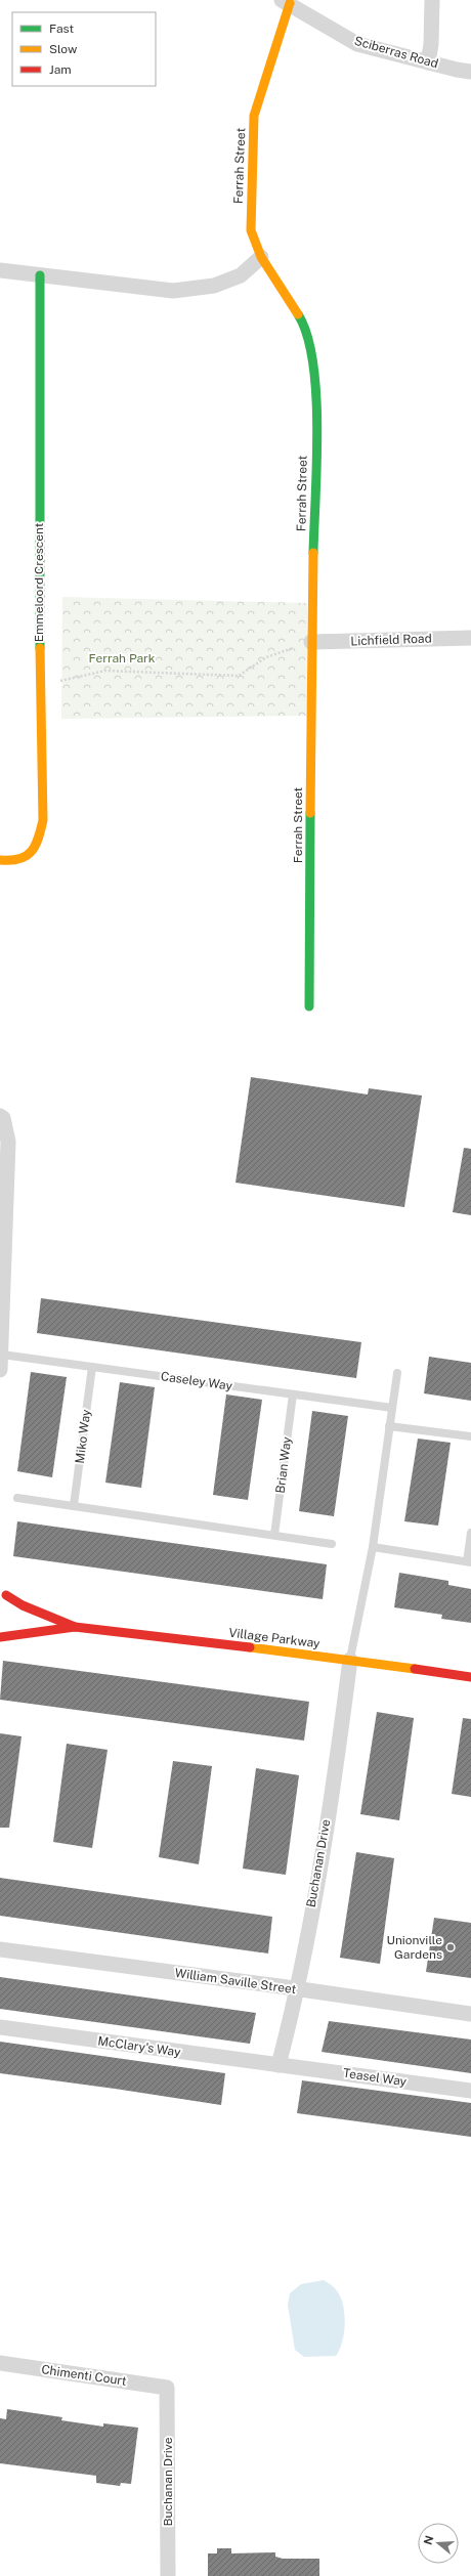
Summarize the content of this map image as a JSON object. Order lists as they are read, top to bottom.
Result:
{
  "streets": {
    "street": [
      "Sciberras Road",
      "Ferrah Street",
      "Emmeloord Crescent",
      "Lichfield Road",
      "Village Parkway",
      "Buchanan Drive",
      "William Saville Street",
      "McClary's Way",
      "Teasel Way",
      "Chimenti Court"
    ],
    "lane": ["Caseley Way", "Miko Way", "Brian Way"]
  },
  "crossings": [
    ["Sciberras Road", "Ferrah Street"],
    ["Ferrah Street", "Lichfield Road"],
    ["Caseley Way", "Miko Way"],
    ["Caseley Way", "Brian Way"],
    ["Village Parkway", "Buchanan Drive"],
    ["Buchanan Drive", "William Saville Street"],
    ["Buchanan Drive", "McClary's Way"],
    ["Buchanan Drive", "Teasel Way"],
    ["Buchanan Drive", "Chimenti Court"],
    ["McClary's Way", "Teasel Way"]
  ],
  "parks": ["Ferrah Park"],
  "places": ["Unionville Gardens"],
  "legend": ["Fast", "Slow", "Jam"],
  "north": "left"
}
